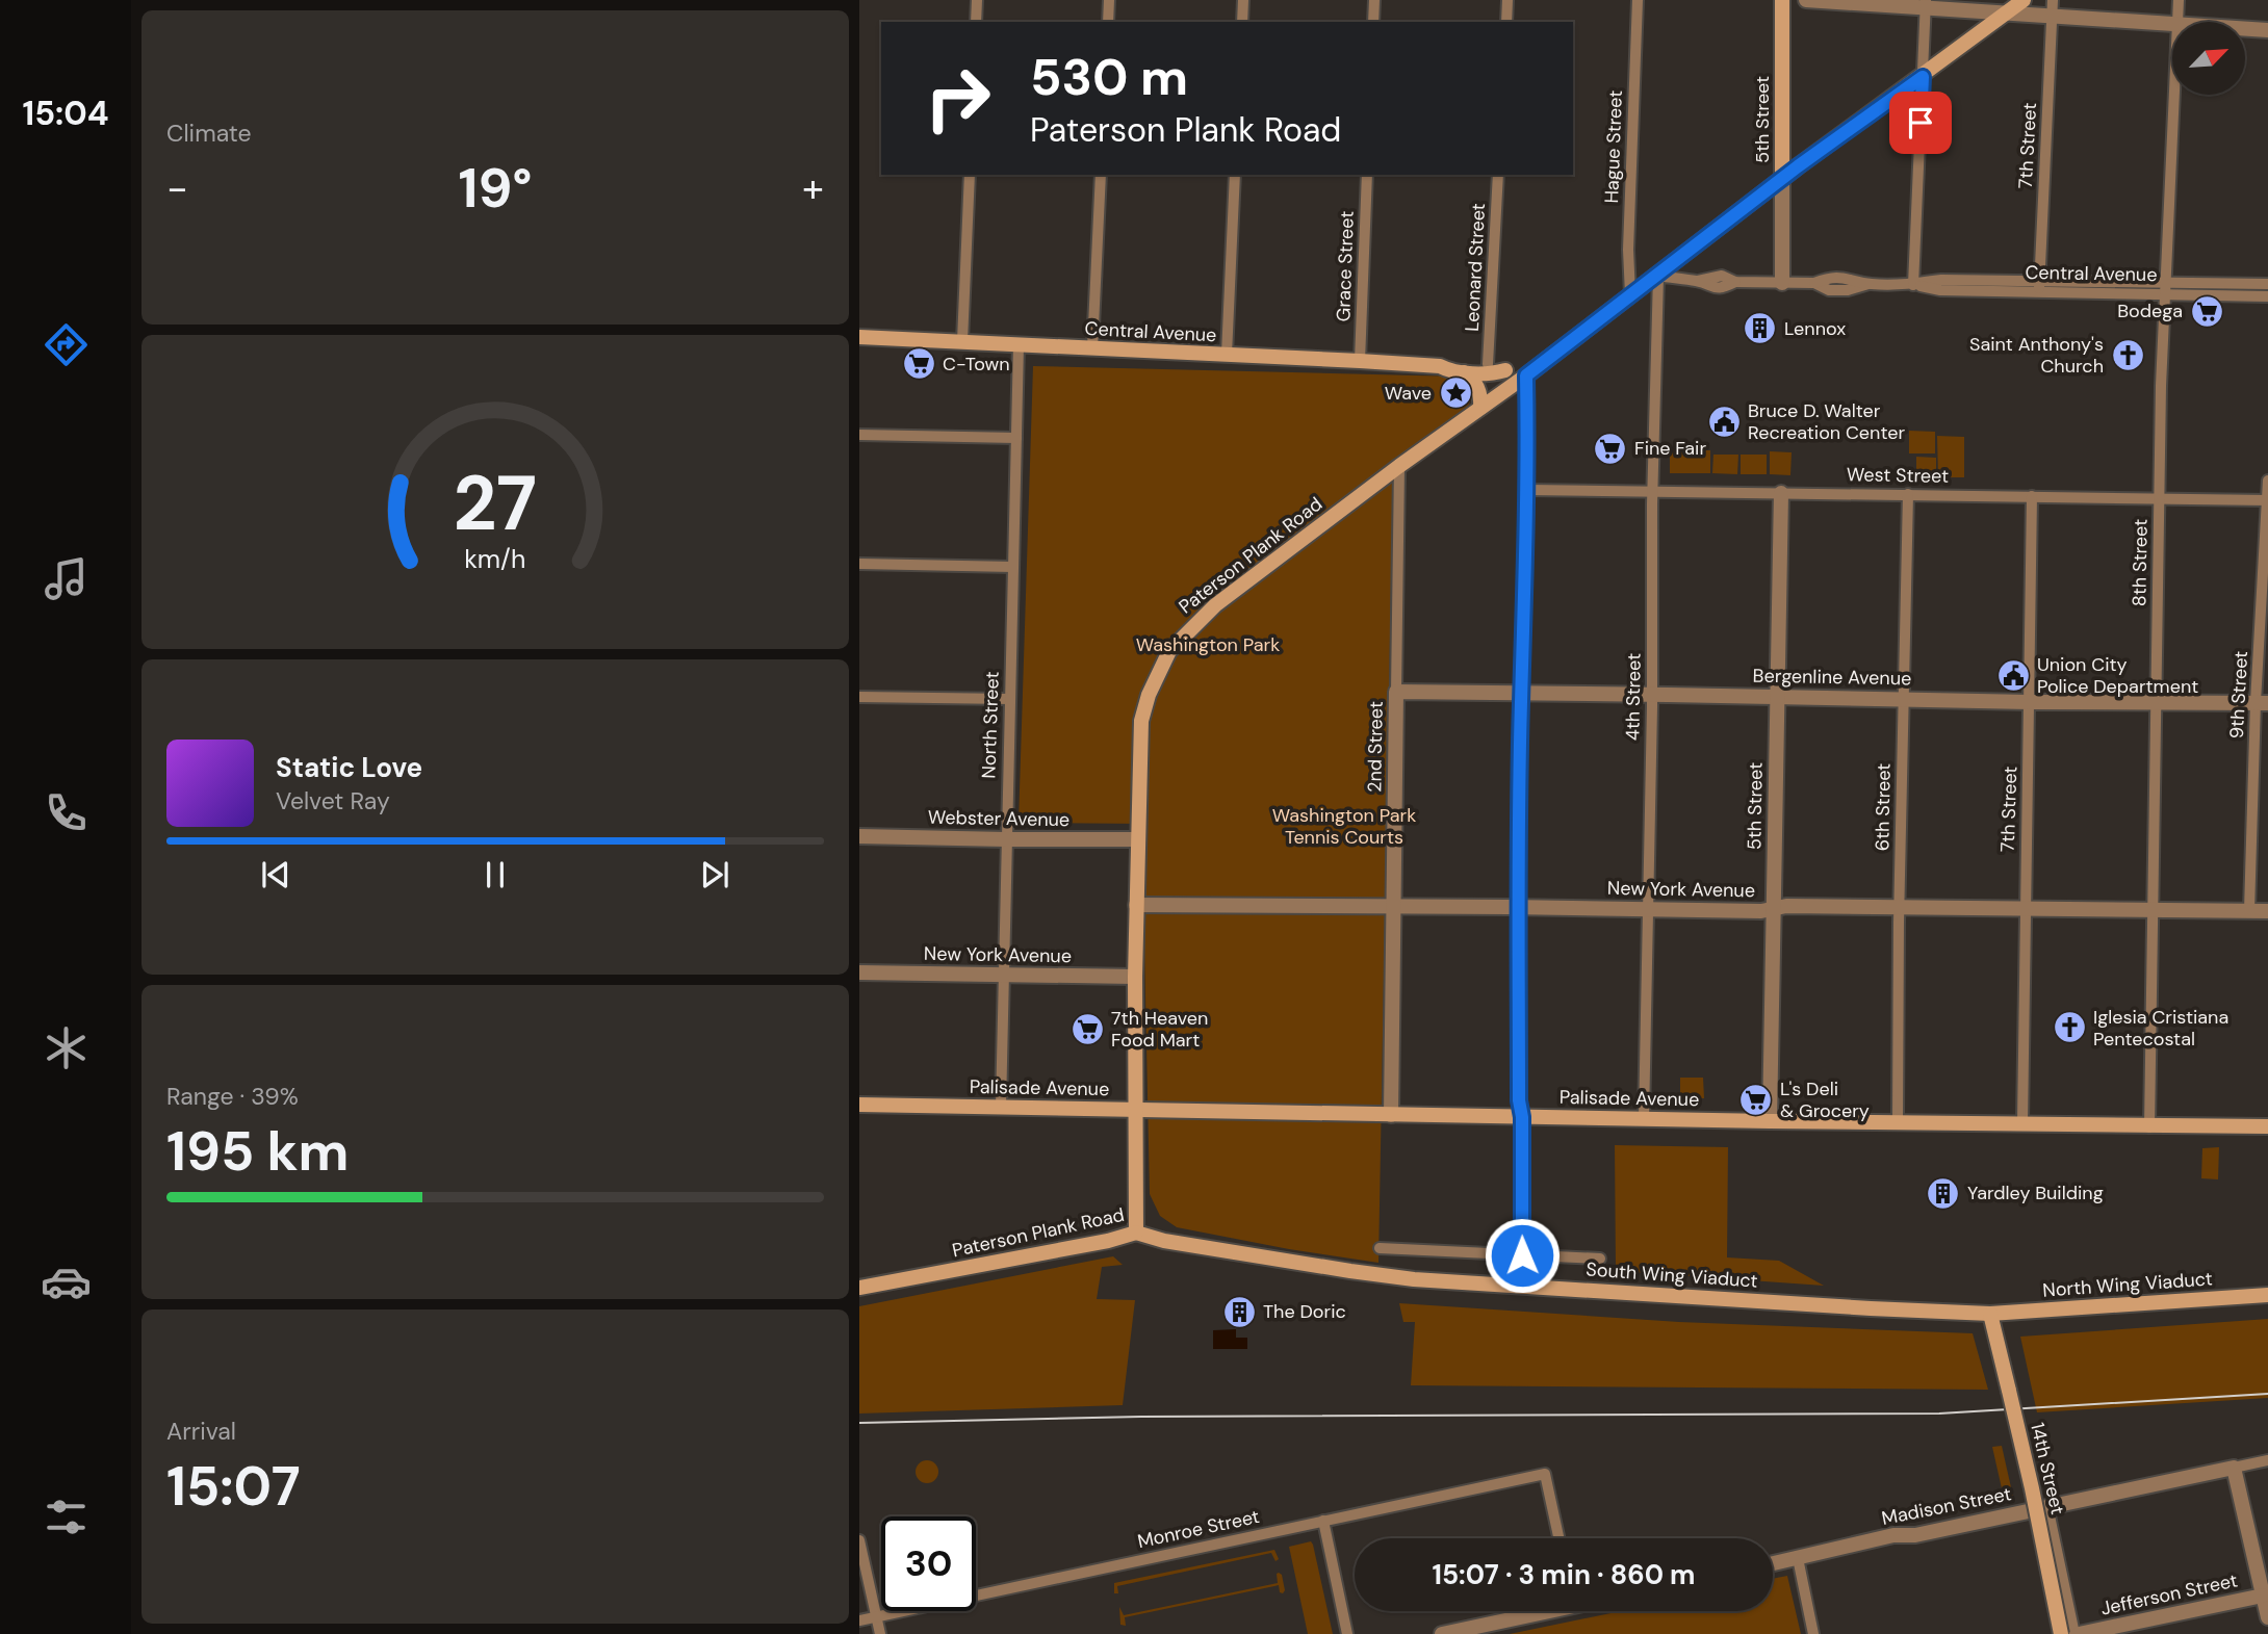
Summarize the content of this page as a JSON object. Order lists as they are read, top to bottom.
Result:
{
  "streets": {
    "main road": [
      "5th Street",
      "Central Avenue",
      "Paterson Plank Road",
      "Palisade Avenue",
      "South Wing Viaduct",
      "North Wing Viaduct",
      "14th Street"
    ],
    "street": [
      "7th Street",
      "Hague Street",
      "Grace Street",
      "Leonard Street",
      "West Street",
      "8th Street",
      "Bergenline Avenue",
      "9th Street",
      "4th Street",
      "North Street",
      "2nd Street",
      "6th Street",
      "Webster Avenue",
      "New York Avenue",
      "Madison Street",
      "Monroe Street",
      "Jefferson Street"
    ]
  },
  "crossings": [
    ["5th Street", "Central Avenue"],
    ["5th Street", "West Street"],
    ["5th Street", "Paterson Plank Road"],
    ["5th Street", "Bergenline Avenue"],
    ["5th Street", "New York Avenue"],
    ["5th Street", "Palisade Avenue"],
    ["7th Street", "Central Avenue"],
    ["7th Street", "West Street"],
    ["7th Street", "Bergenline Avenue"],
    ["7th Street", "New York Avenue"],
    ["7th Street", "Palisade Avenue"],
    ["Hague Street", "Paterson Plank Road"],
    ["Grace Street", "Central Avenue"],
    ["Leonard Street", "Central Avenue"],
    ["Central Avenue", "Paterson Plank Road"],
    ["Central Avenue", "8th Street"],
    ["Central Avenue", "4th Street"],
    ["Central Avenue", "North Street"],
    ["West Street", "8th Street"],
    ["West Street", "9th Street"],
    ["West Street", "4th Street"],
    ["West Street", "6th Street"],
    ["Paterson Plank Road", "4th Street"],
    ["Paterson Plank Road", "2nd Street"],
    ["Paterson Plank Road", "Webster Avenue"],
    ["Paterson Plank Road", "New York Avenue"],
    ["Paterson Plank Road", "Palisade Avenue"],
    ["Paterson Plank Road", "South Wing Viaduct"],
    ["8th Street", "Bergenline Avenue"],
    ["8th Street", "New York Avenue"],
    ["8th Street", "Palisade Avenue"],
    ["Bergenline Avenue", "9th Street"],
    ["Bergenline Avenue", "4th Street"],
    ["Bergenline Avenue", "2nd Street"],
    ["Bergenline Avenue", "6th Street"],
    ["9th Street", "New York Avenue"],
    ["4th Street", "New York Avenue"],
    ["4th Street", "Palisade Avenue"],
    ["North Street", "Webster Avenue"],
    ["North Street", "New York Avenue"],
    ["North Street", "Palisade Avenue"],
    ["2nd Street", "New York Avenue"],
    ["2nd Street", "Palisade Avenue"],
    ["6th Street", "New York Avenue"],
    ["6th Street", "Palisade Avenue"],
    ["South Wing Viaduct", "North Wing Viaduct"],
    ["South Wing Viaduct", "14th Street"],
    ["North Wing Viaduct", "14th Street"],
    ["14th Street", "Madison Street"],
    ["14th Street", "Jefferson Street"]
  ],
  "parks": ["Washington Park", "Washington Park Tennis Courts"],
  "places": {
    "supermarket": [
      "Bodega",
      "C-Town",
      "Fine Fair",
      "7th Heaven Food Mart",
      "L's Deli & Grocery"
    ],
    "building": ["Lennox", "Yardley Building", "The Doric"],
    "church": ["Saint Anthony's Church", "Iglesia Cristiana Pentecostal"],
    "place": ["Wave"],
    "public building": ["Bruce D. Walter Recreation Center", "Union City Police Department"]
  },
  "north": "top right",
  "page": {
    "tabs": "15:04",
    "tile": [
      "Climate",
      ["Range · 39%", "195 km"],
      ["Arrival", "15:07"]
    ],
    "turn": ["530 m", "Paterson Plank Road"],
    "heat": ["−", "19°", "+"],
    "song": ["Static Love", "Velvet Ray"],
    "limit": "30",
    "trip": "15:07 · 3 min · 860 m",
    "gauge": ["27", "km/h"]
  }
}
